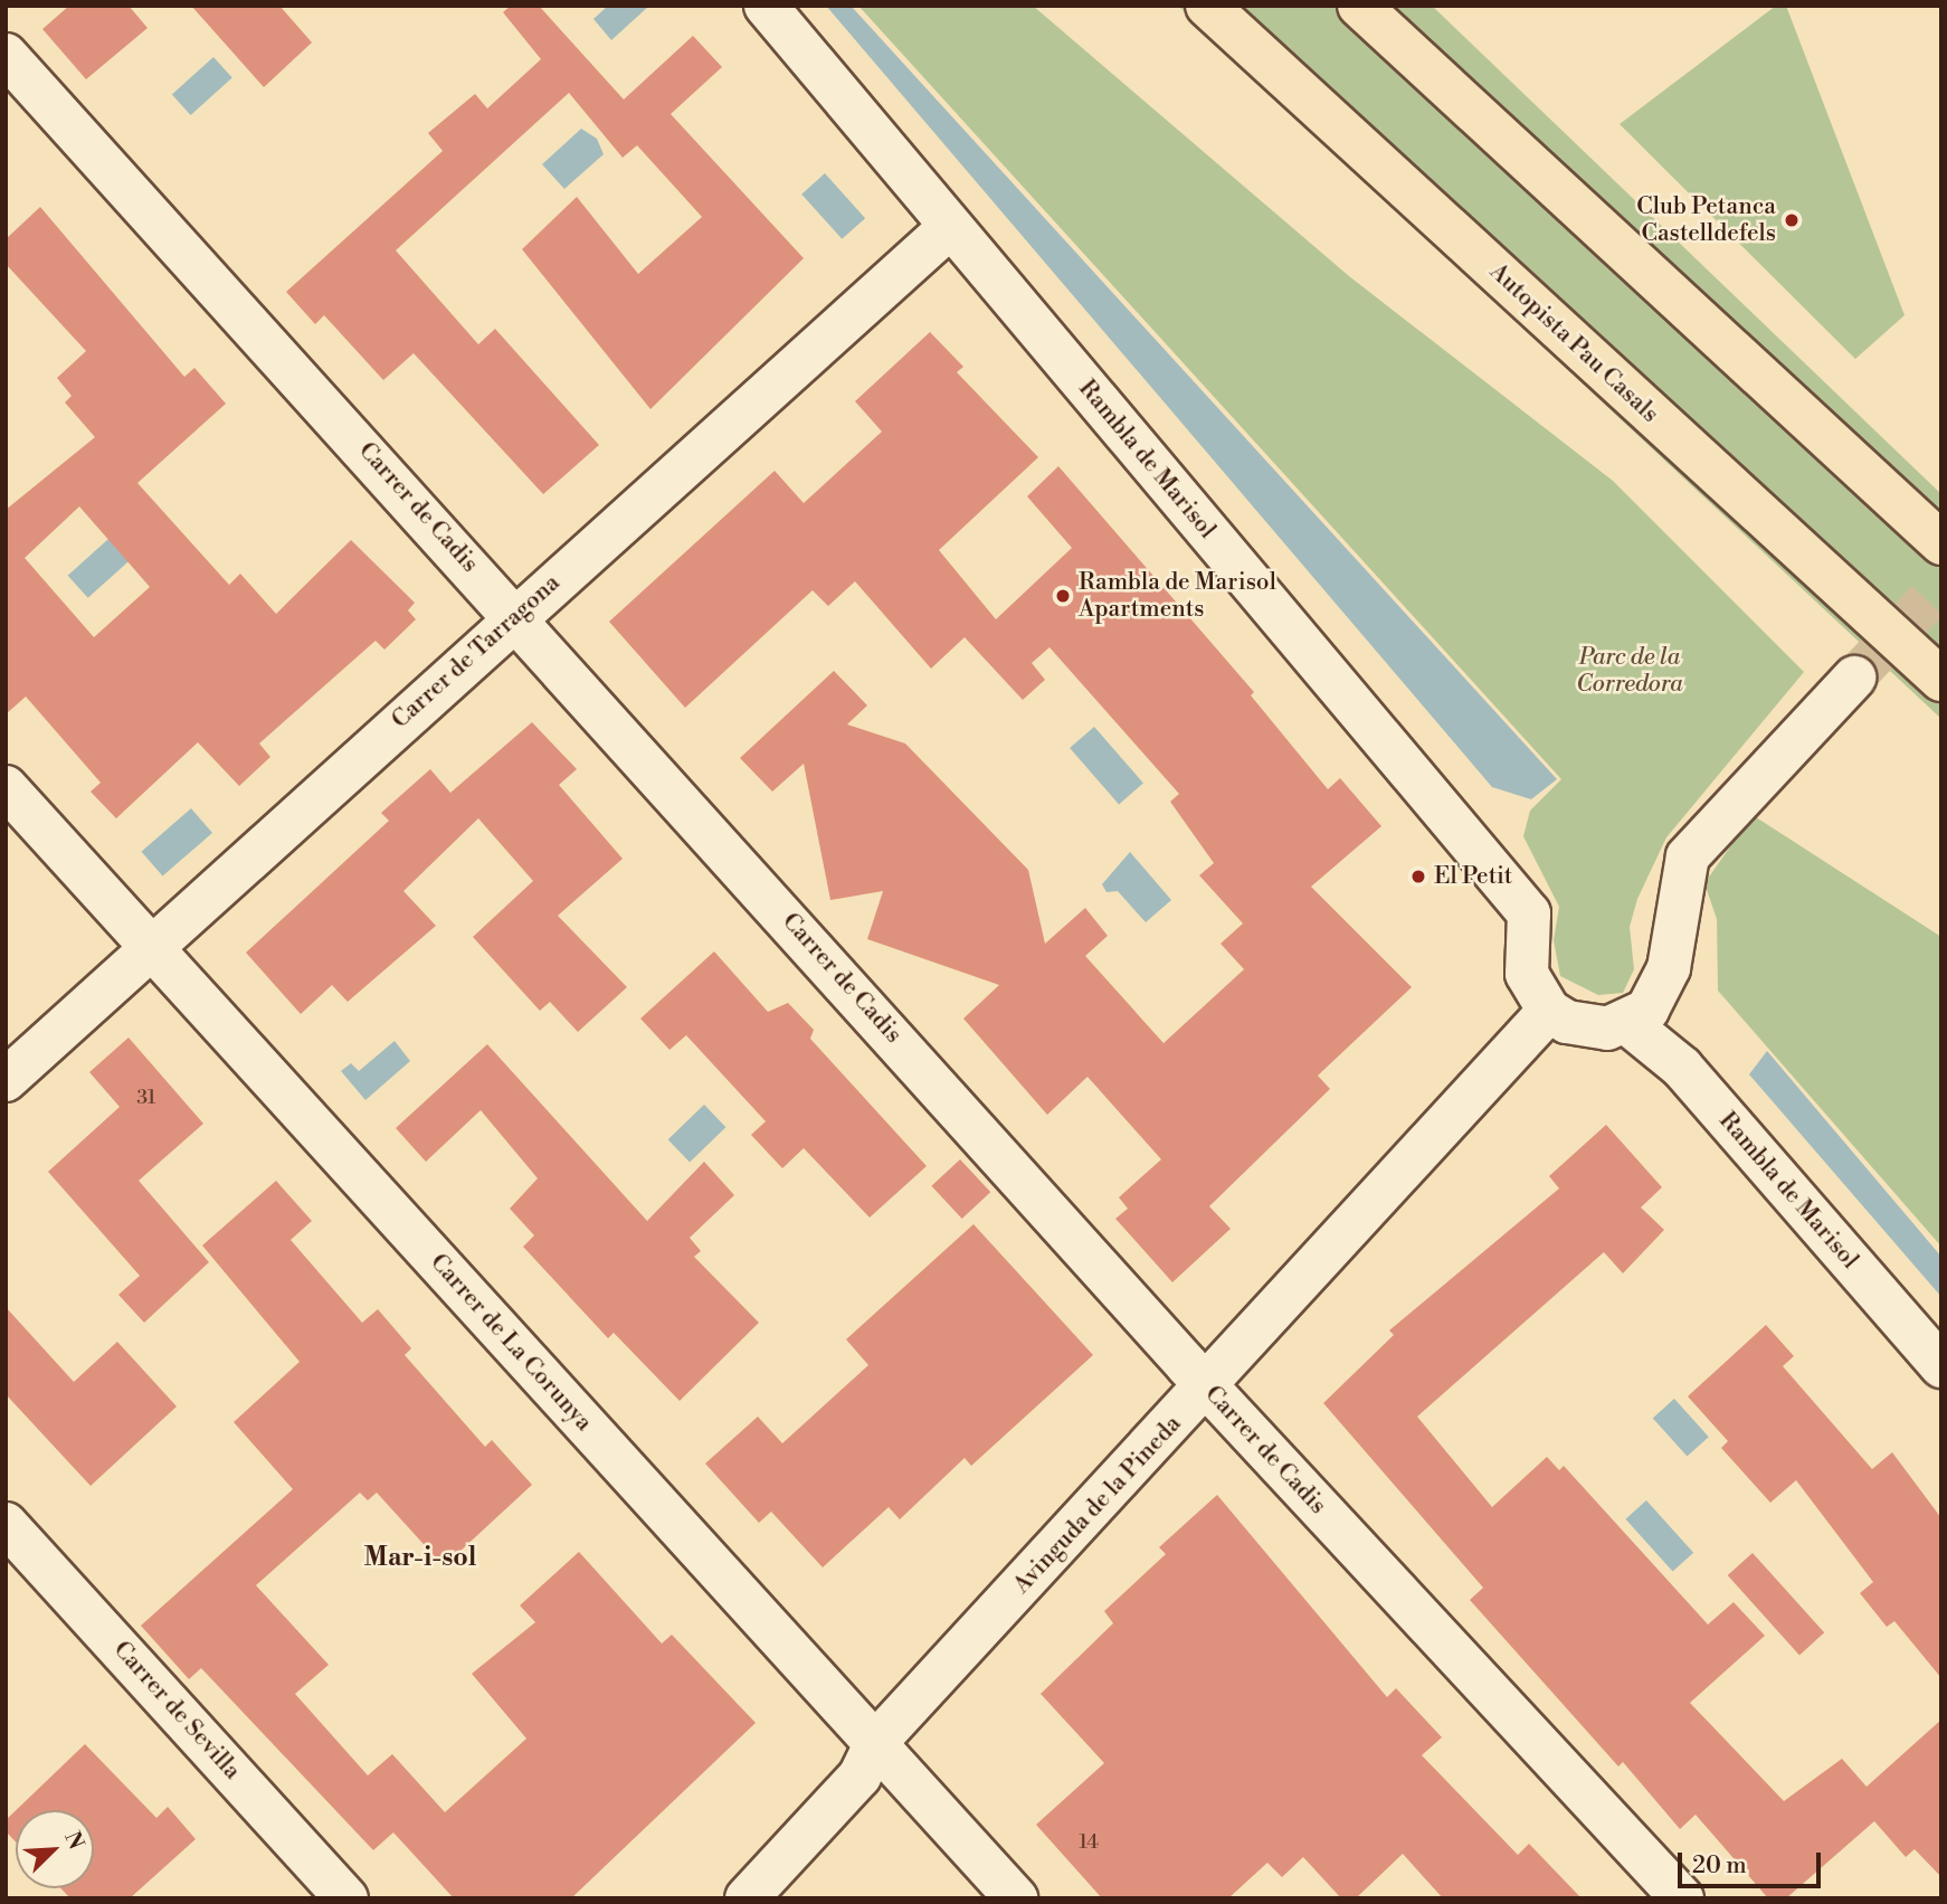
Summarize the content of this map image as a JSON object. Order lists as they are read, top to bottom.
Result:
{
  "streets": {
    "highway": ["Autopista Pau Casals"],
    "street": [
      "Rambla de Marisol",
      "Carrer de Cadis",
      "Carrer de Tarragona",
      "Carrer de La Corunya",
      "Avinguda de la Pineda",
      "Carrer de Sevilla"
    ]
  },
  "crossings": [
    ["Rambla de Marisol", "Carrer de Tarragona"],
    ["Rambla de Marisol", "Avinguda de la Pineda"],
    ["Carrer de Cadis", "Carrer de Tarragona"],
    ["Carrer de Cadis", "Avinguda de la Pineda"],
    ["Carrer de Tarragona", "Carrer de La Corunya"],
    ["Carrer de La Corunya", "Avinguda de la Pineda"]
  ],
  "districts": ["Mar-i-sol"],
  "parks": ["Parc de la Corredora"],
  "places": ["Club Petanca Castelldefels", "Rambla de Marisol Apartments", "El Petit"],
  "house_numbers": ["31", "14"],
  "scale_bar": "20 m",
  "north": "top right"
}
